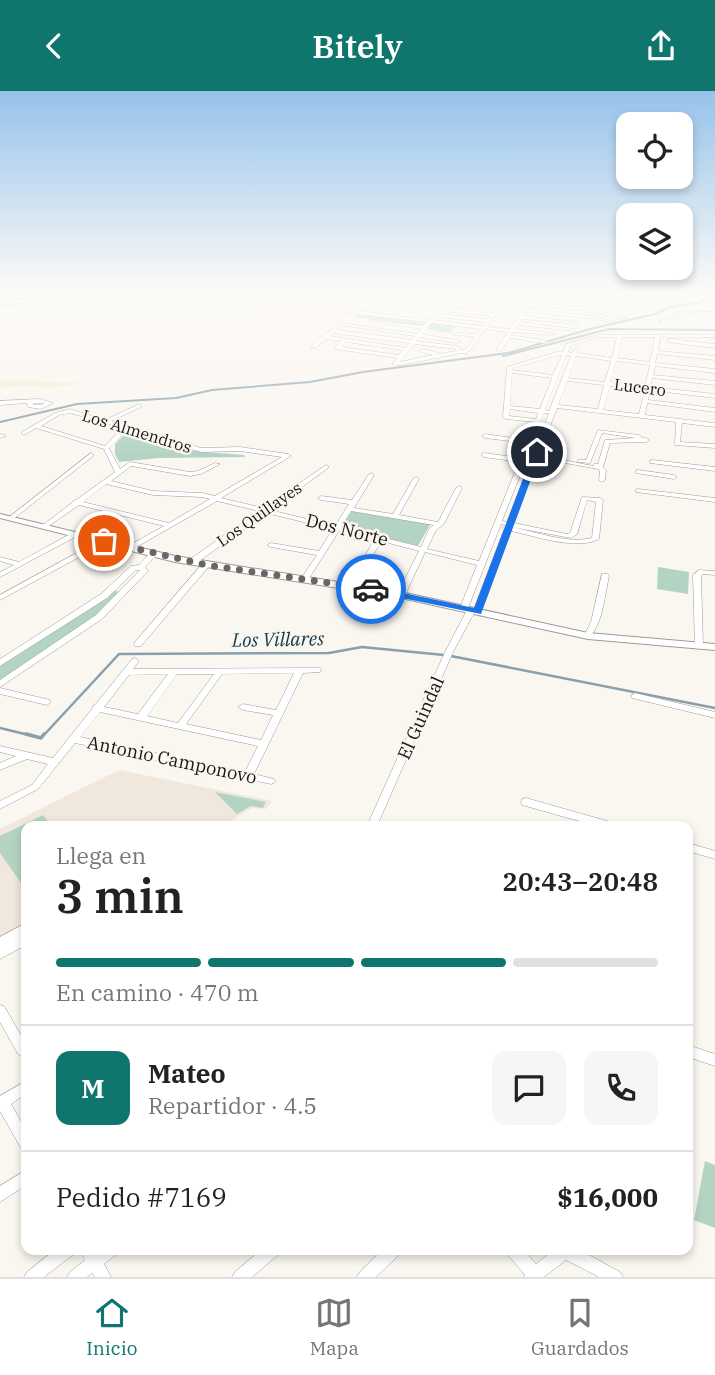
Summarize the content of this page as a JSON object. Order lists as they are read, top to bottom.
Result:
{
  "streets": {
    "street": [
      "Lucero",
      "Los Almendros",
      "Los Quillayes",
      "Dos Norte",
      "El Guindal",
      "Antonio Camponovo"
    ]
  },
  "crossings": [
    ["Los Almendros", "Dos Norte"],
    ["Los Quillayes", "Dos Norte"]
  ],
  "water": ["Los Villares"],
  "page": {
    "header": "Bitely",
    "heading": ["3 min", "Llega en", "20:43–20:48"],
    "panel": [
      "Mateo",
      "Repartidor · 4.5",
      "Pedido #7169",
      "$16,000"
    ],
    "bar": "En camino · 470 m",
    "round": "M",
    "tabs": ["Inicio", "Mapa", "Guardados"]
  }
}
